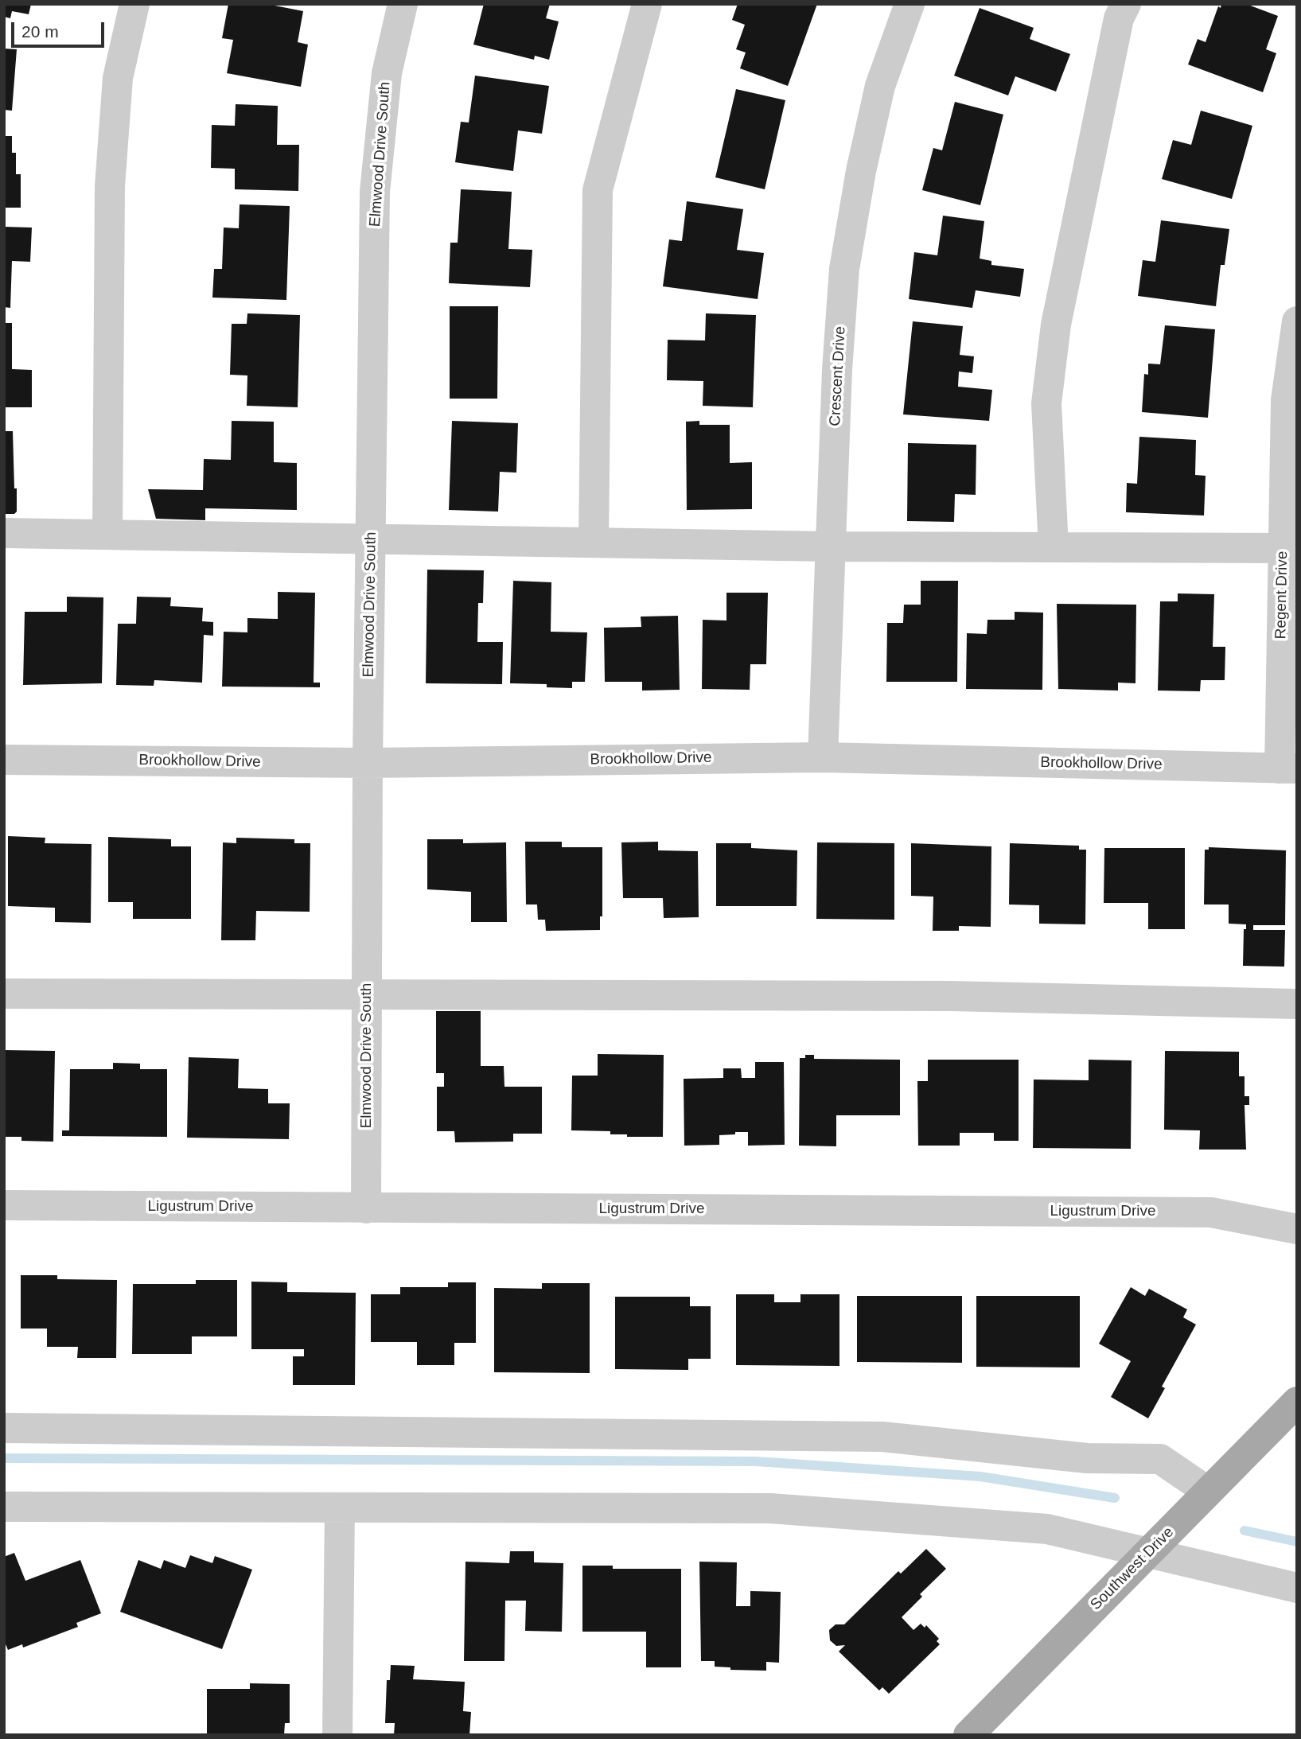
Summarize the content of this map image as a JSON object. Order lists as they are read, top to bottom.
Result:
{
  "streets": {
    "main road": ["Southwest Drive"],
    "street": [
      "Elmwood Drive South",
      "Crescent Drive",
      "Regent Drive",
      "Brookhollow Drive",
      "Ligustrum Drive"
    ]
  },
  "crossings": [
    ["Elmwood Drive South", "Brookhollow Drive"],
    ["Elmwood Drive South", "Ligustrum Drive"],
    ["Crescent Drive", "Brookhollow Drive"],
    ["Regent Drive", "Brookhollow Drive"]
  ],
  "scale_bar": "20 m"
}
